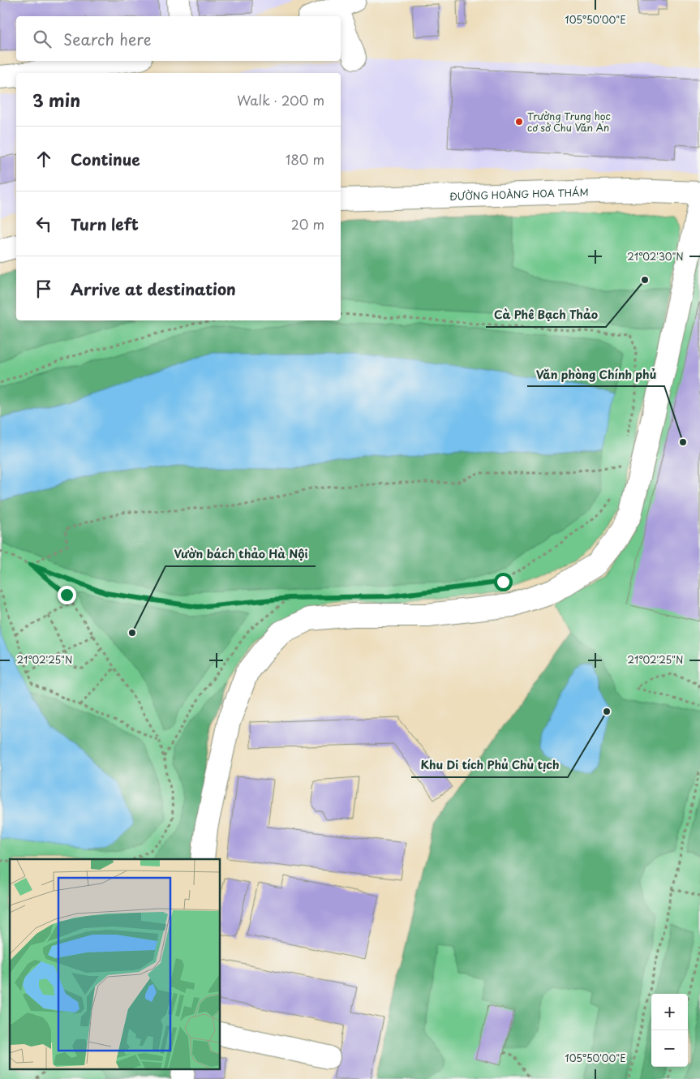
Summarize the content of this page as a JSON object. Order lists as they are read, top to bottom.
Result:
{
  "streets": {
    "main road": ["ĐƯỜNG HOÀNG HOA THÁM"]
  },
  "places": [
    "Trường Trung học cơ sở Chu Văn An",
    "Cà Phê Bạch Thảo",
    "Văn phòng Chính phủ",
    "Vườn bách thảo Hà Nội",
    "Khu Di tích Phủ Chủ tịch"
  ],
  "page": {
    "search": "Search here",
    "heading": ["3 min", "Walk · 200 m"],
    "list": [
      ["Continue", "180 m"],
      ["Turn left", "20 m"],
      "Arrive at destination"
    ],
    "map_buttons": ["+", "−"]
  },
  "coordinates": ["105°50'00\"E", "21°02'30\"N", "21°02'25\"N"]
}
